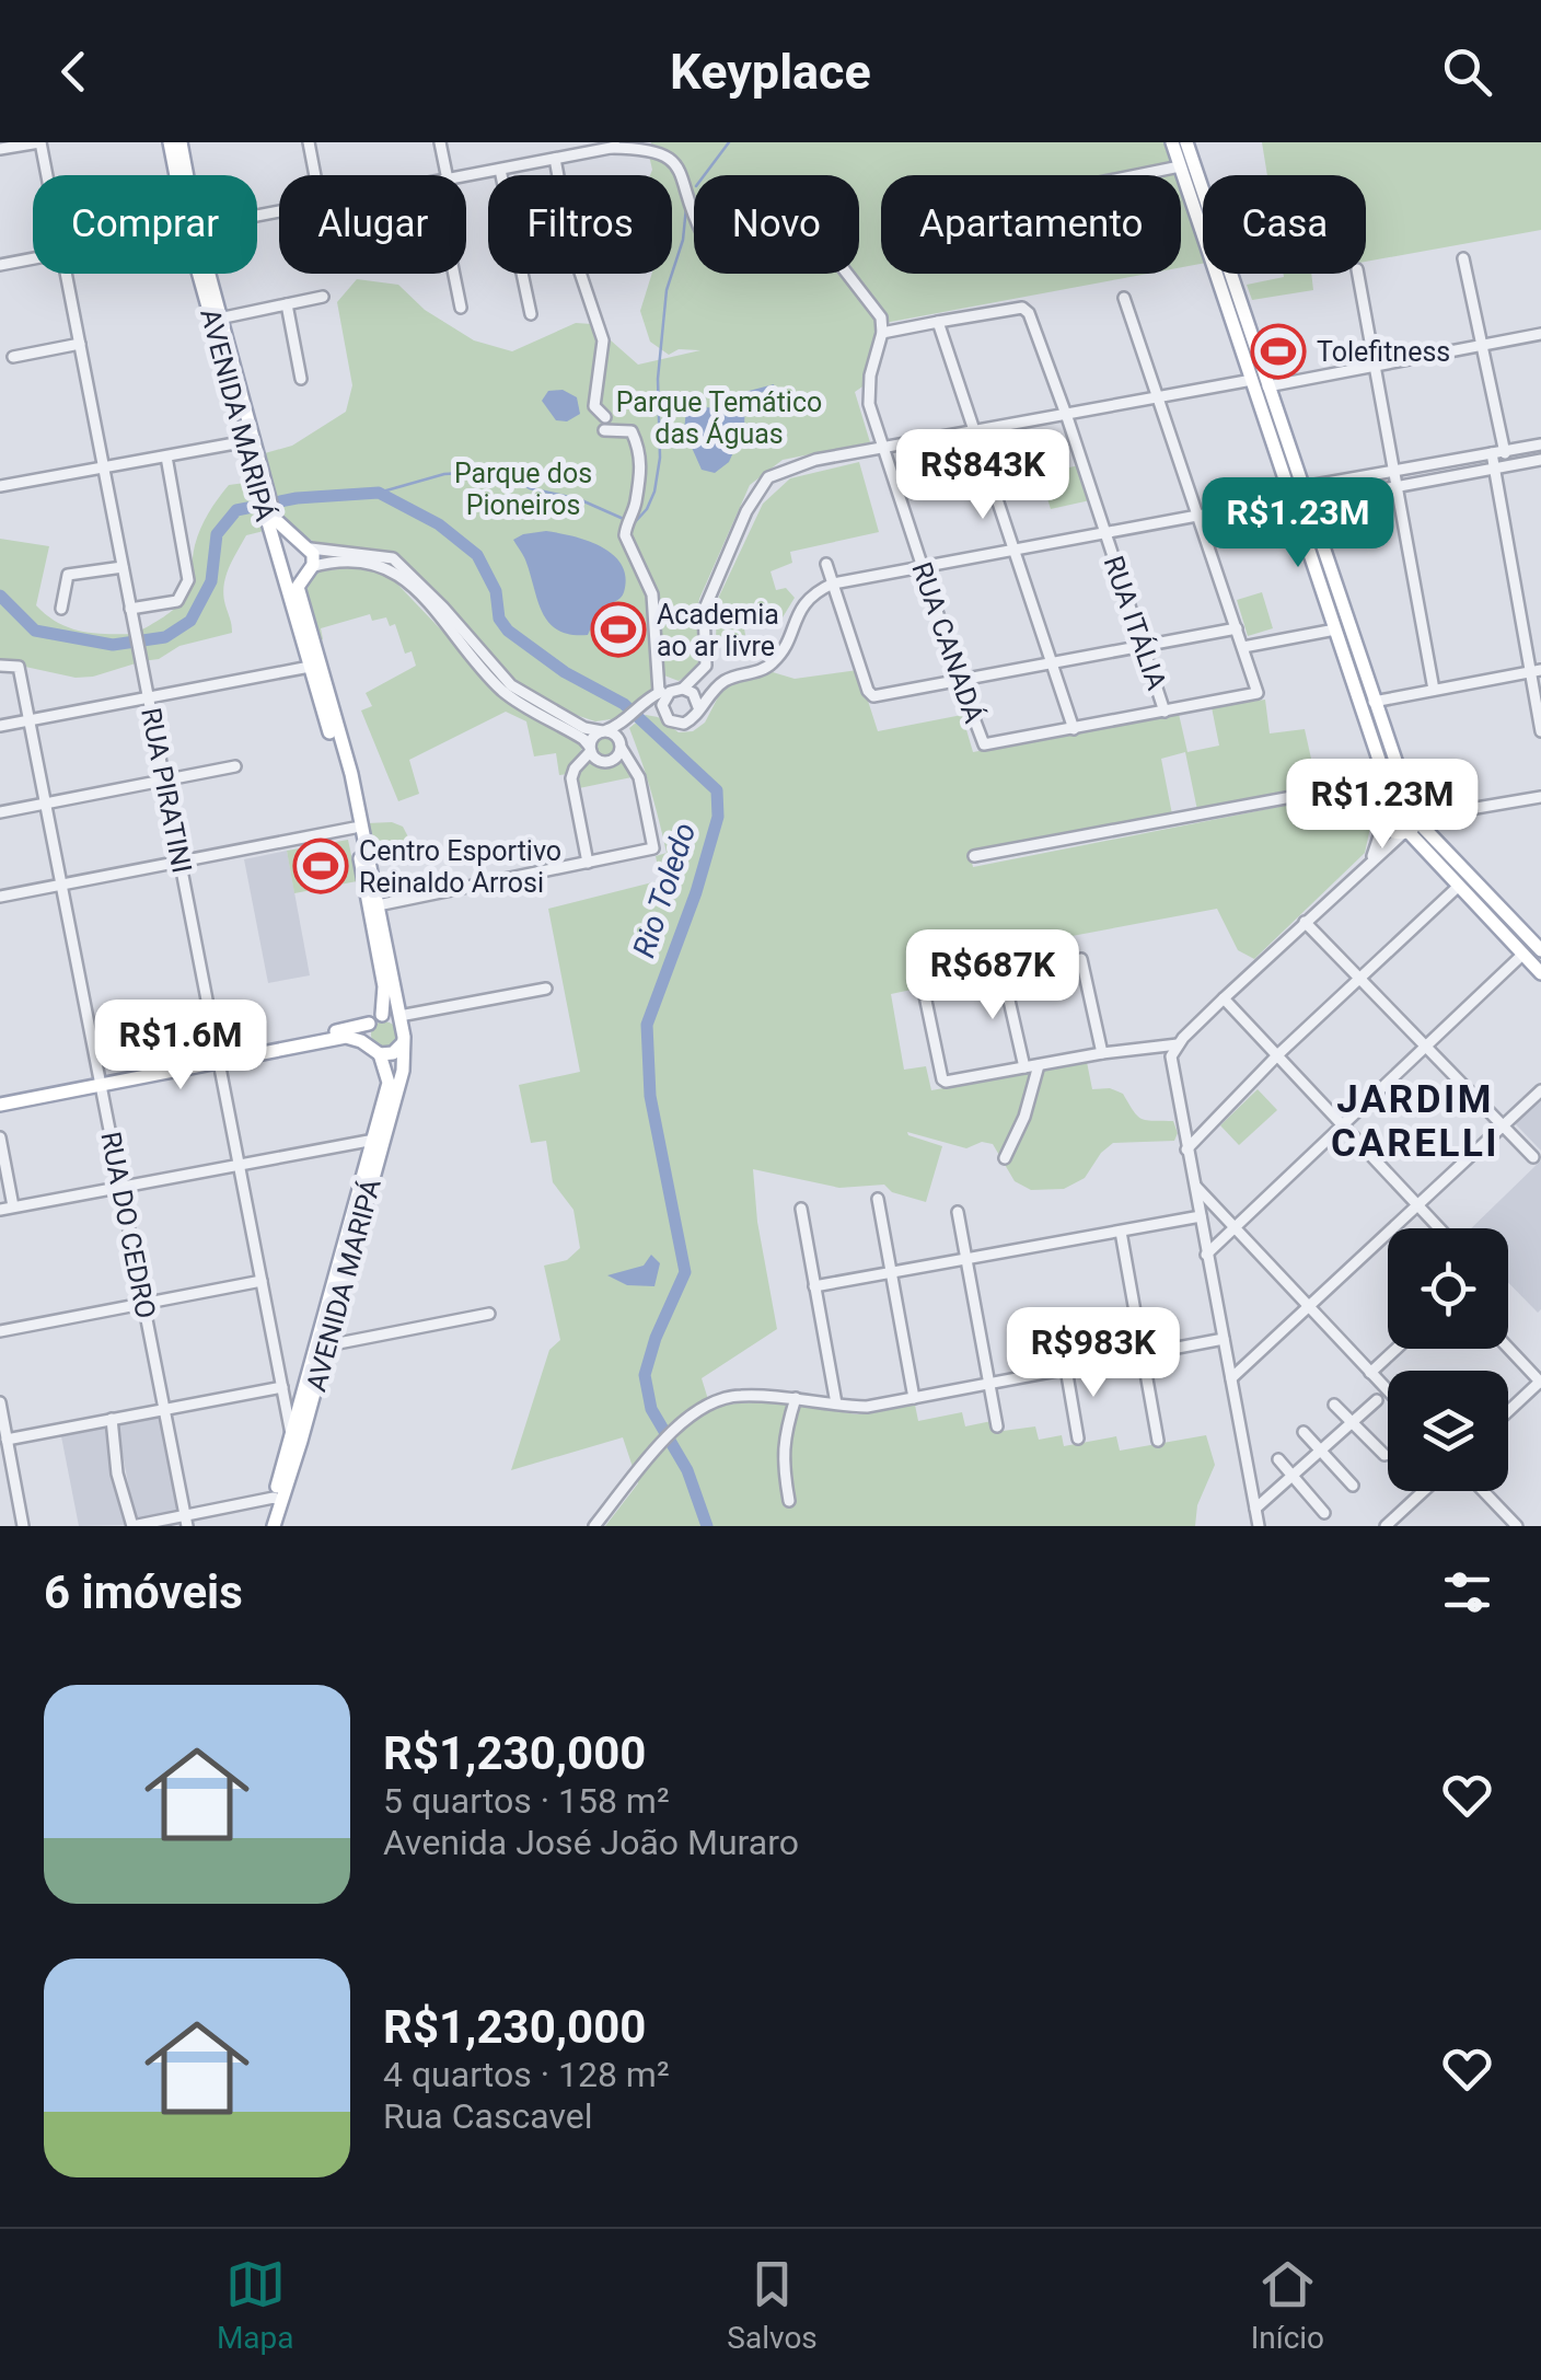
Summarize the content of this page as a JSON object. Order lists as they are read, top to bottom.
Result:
{
  "streets": {
    "main road": ["AVENIDA MARIPÁ"],
    "street": [
      "RUA ITÁLIA",
      "RUA CANADÁ",
      "RUA PIRATINI",
      "RUA DO CEDRO"
    ]
  },
  "crossings": [
    ["AVENIDA MARIPÁ", "RUA PIRATINI"]
  ],
  "districts": ["JARDIM CARELLI"],
  "water": ["Rio Toledo"],
  "parks": ["Parque Temático das Águas", "Parque dos Pioneiros"],
  "places": {
    "sports": ["Tolefitness", "Academia ao ar livre", "Centro Esportivo Reinaldo Arrosi"]
  },
  "page": {
    "header": "Keyplace",
    "chip": [
      "Comprar",
      "Alugar",
      "Filtros",
      "Novo",
      "Apartamento",
      "Casa"
    ],
    "price": [
      "R$843K",
      "R$1.23M",
      "R$1.23M",
      "R$687K",
      "R$1.6M",
      "R$983K"
    ],
    "heading": "6 imóveis",
    "list": [
      {
        "name": "R$1,230,000",
        "note": "5 quartos · 158 m² · Avenida José João Muraro"
      },
      {
        "name": "R$1,230,000",
        "note": "4 quartos · 128 m² · Rua Cascavel"
      }
    ],
    "tabs": ["Mapa", "Salvos", "Início"]
  }
}
